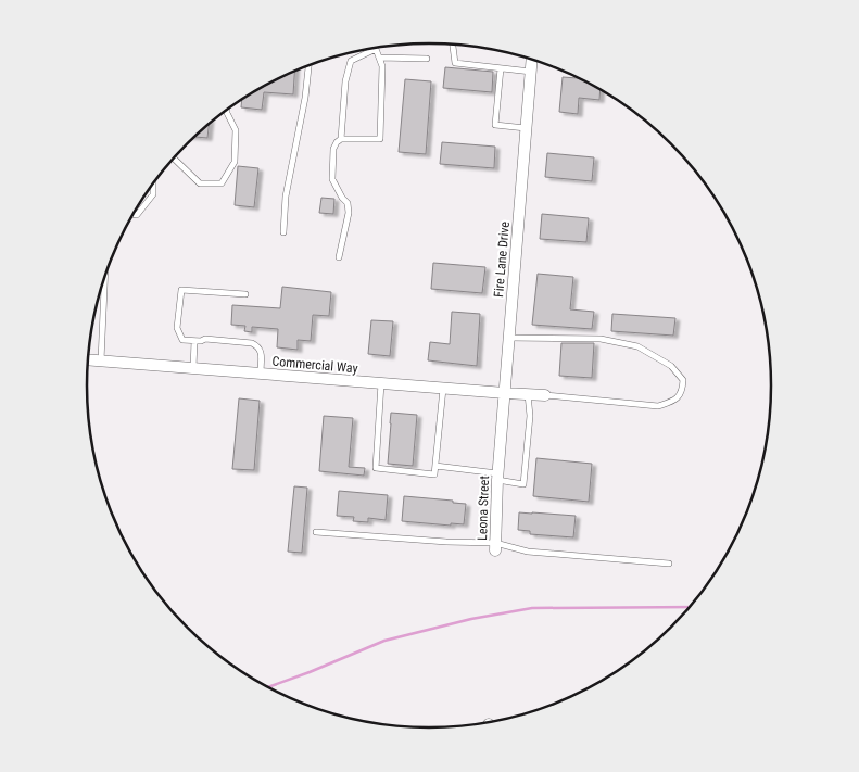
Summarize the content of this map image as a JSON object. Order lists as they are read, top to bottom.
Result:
{
  "streets": {
    "street": ["Fire Lane Drive", "Commercial Way", "Leona Street"]
  },
  "crossings": [
    ["Fire Lane Drive", "Commercial Way"],
    ["Fire Lane Drive", "Leona Street"]
  ]
}
